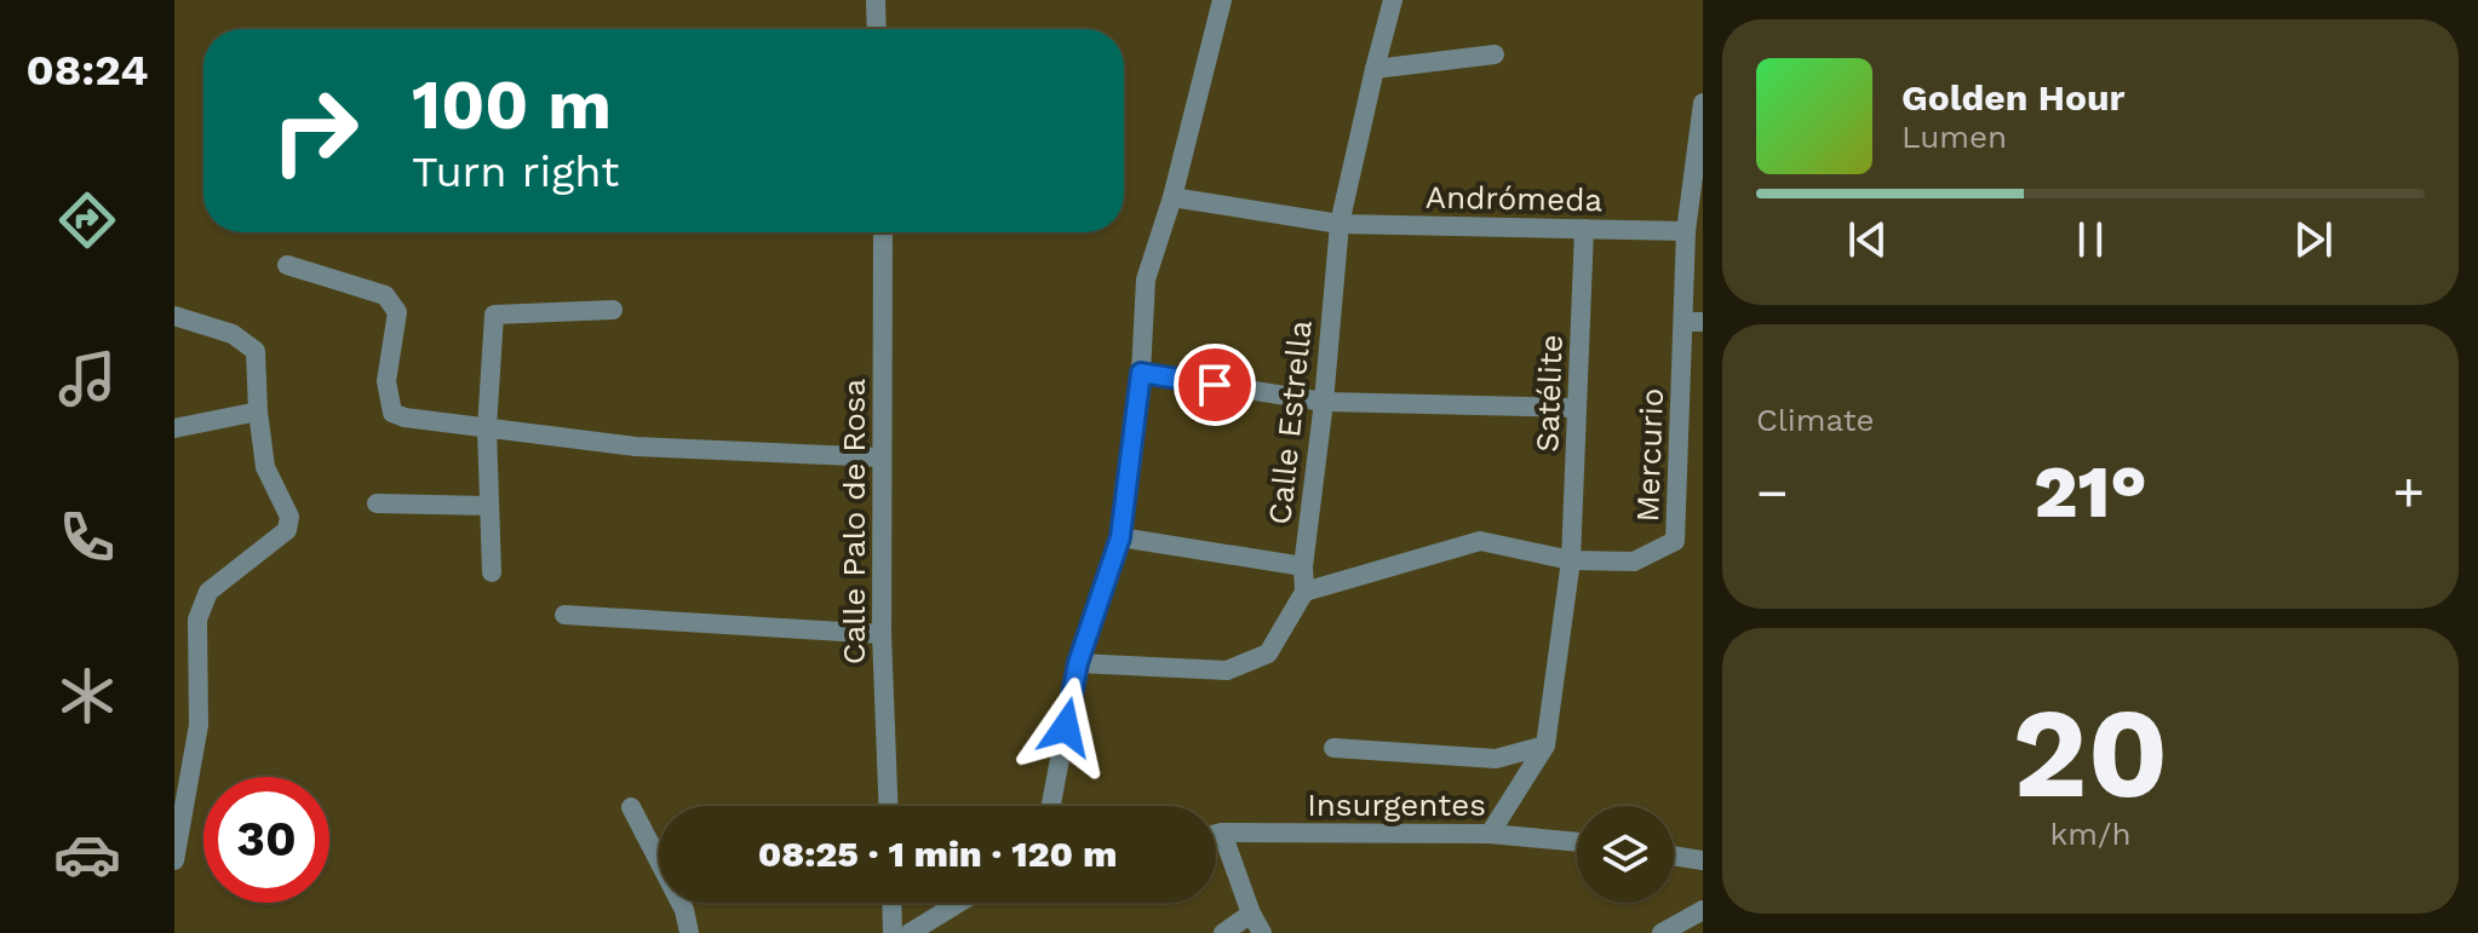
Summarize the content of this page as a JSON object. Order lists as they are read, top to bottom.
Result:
{
  "streets": {
    "street": [
      "Andrómeda",
      "Satélite",
      "Calle Estrella",
      "Mercurio",
      "Calle Palo de Rosa",
      "Insurgentes"
    ]
  },
  "crossings": [
    ["Andrómeda", "Satélite"],
    ["Andrómeda", "Calle Estrella"],
    ["Andrómeda", "Mercurio"],
    ["Satélite", "Mercurio"],
    ["Calle Estrella", "Mercurio"]
  ],
  "page": {
    "tabs": "08:24",
    "turn": ["100 m", "Turn right"],
    "song": ["Golden Hour", "Lumen"],
    "tile": [
      "Climate",
      ["20", "km/h"]
    ],
    "heat": ["−", "21°", "+"],
    "limit": "30",
    "trip": "08:25 · 1 min · 120 m"
  }
}
